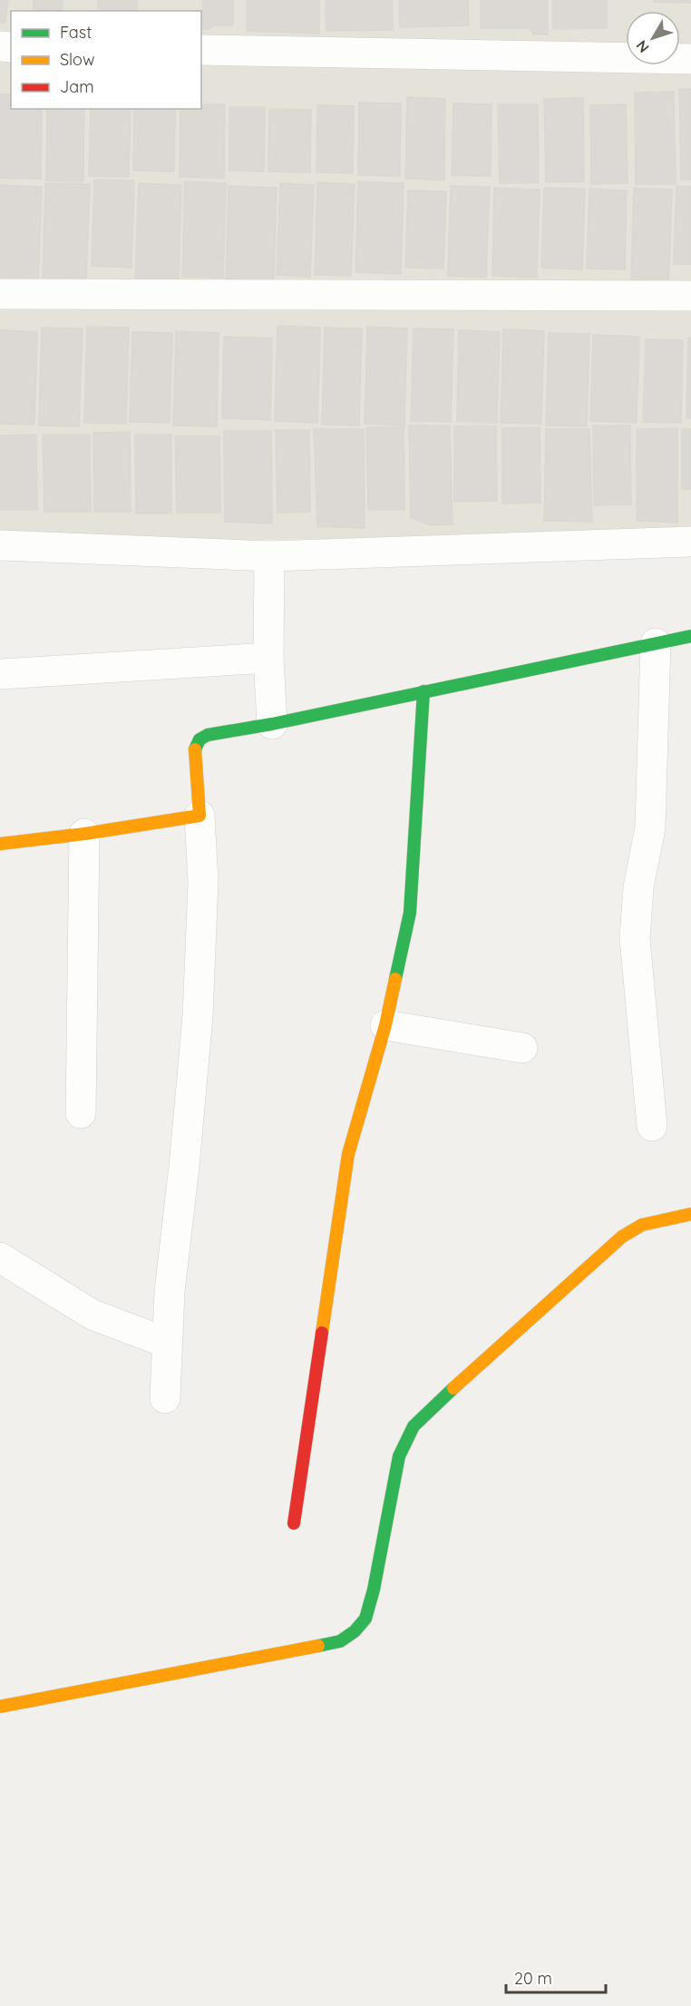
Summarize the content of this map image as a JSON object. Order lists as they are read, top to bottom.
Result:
{
  "legend": ["Fast", "Slow", "Jam"],
  "scale_bar": "20 m",
  "north": "bottom left"
}
